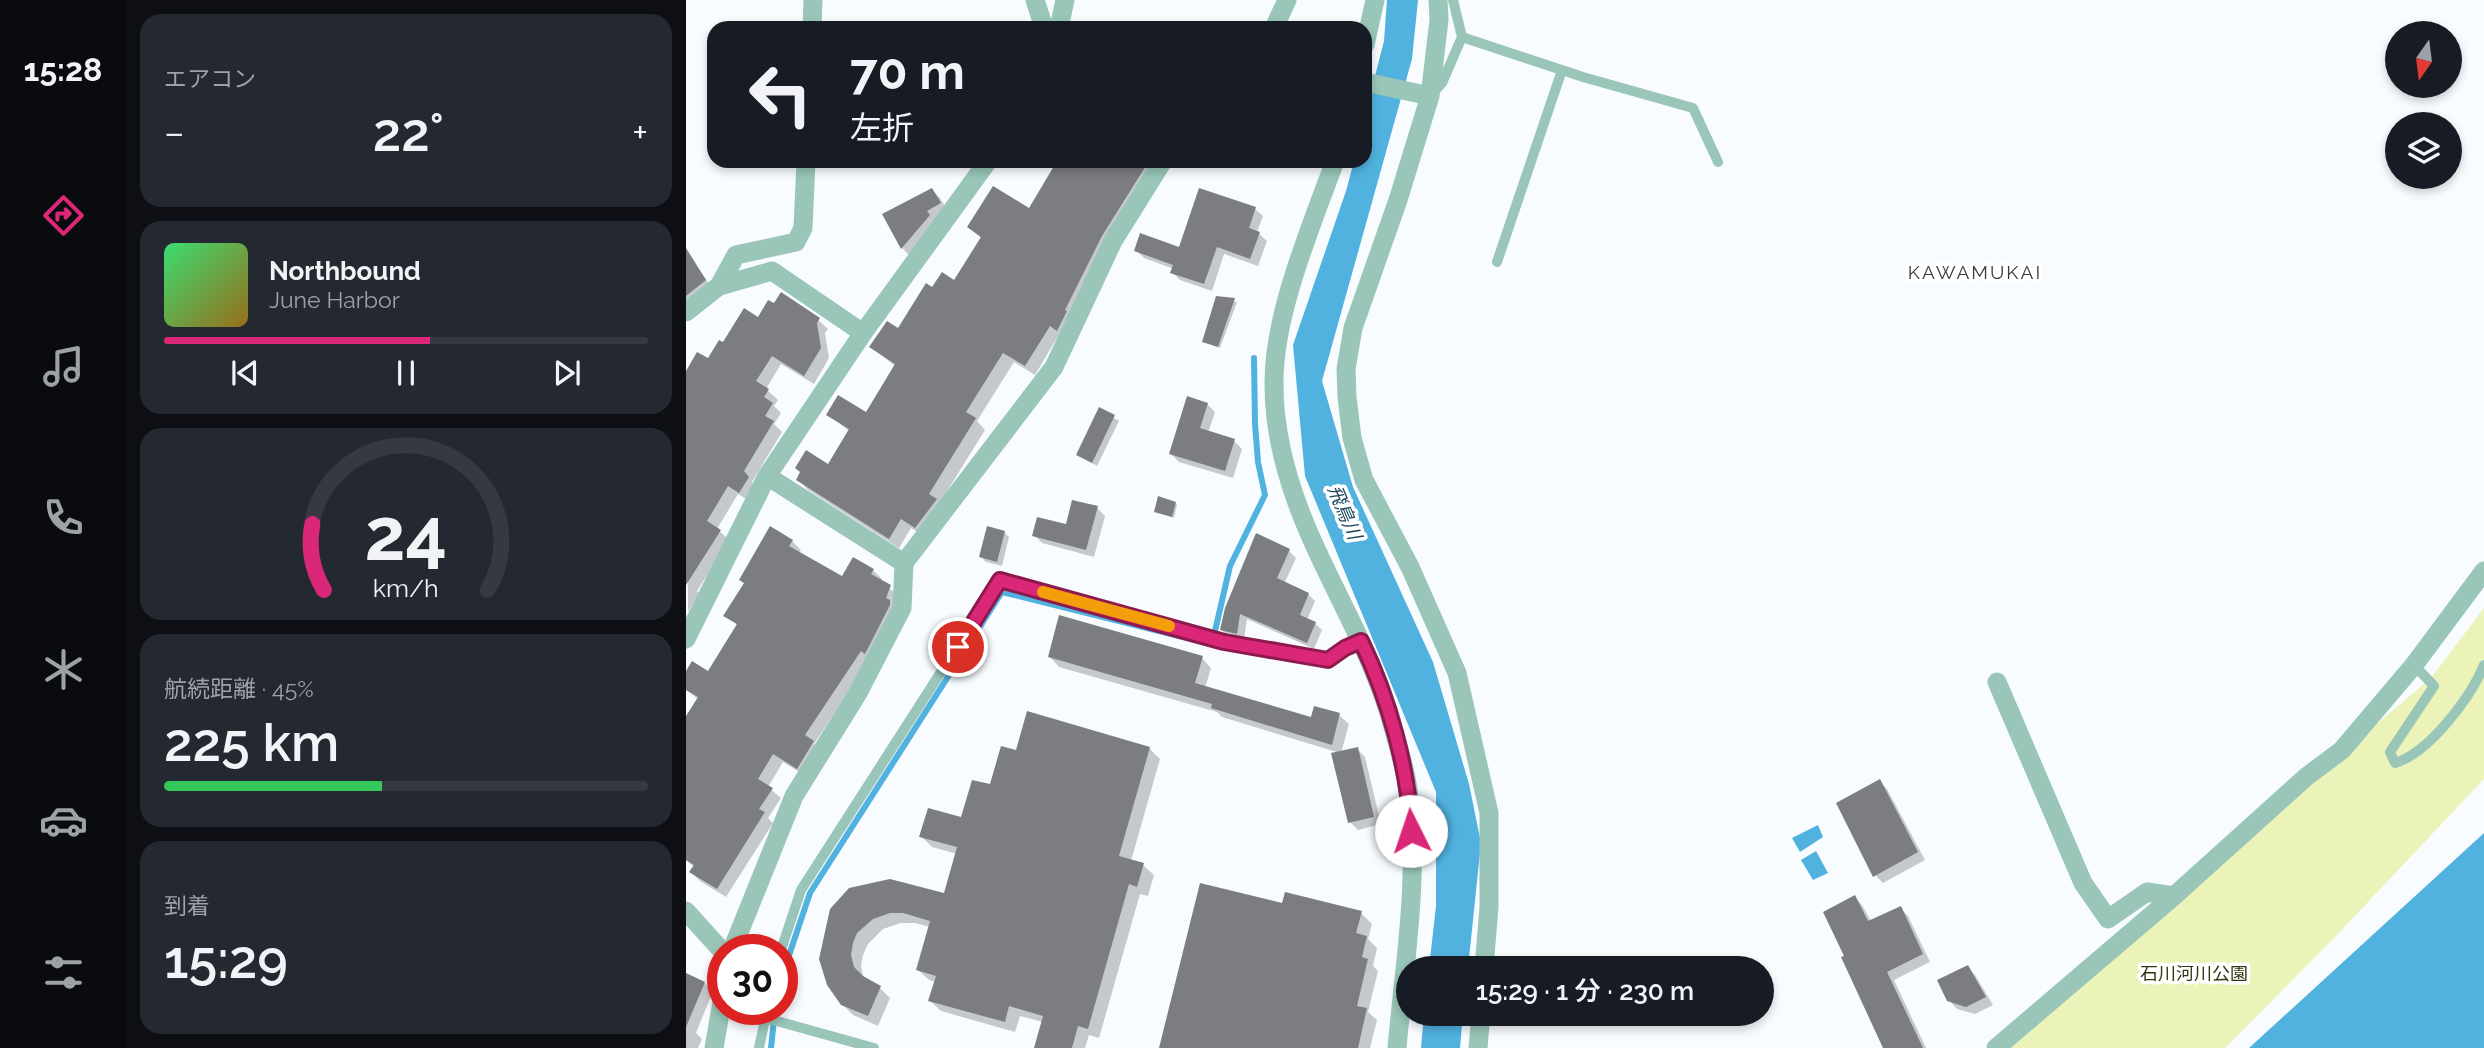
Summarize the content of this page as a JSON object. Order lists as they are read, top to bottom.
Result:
{
  "districts": ["KAWAMUKAI"],
  "water": ["飛鳥川"],
  "parks": ["石川河川公園"],
  "north": "bottom",
  "page": {
    "tabs": "15:28",
    "tile": [
      "エアコン",
      ["航続距離 · 45%", "225 km"],
      ["到着", "15:29"]
    ],
    "turn": ["70 m", "左折"],
    "heat": ["−", "22°", "+"],
    "song": ["Northbound", "June Harbor"],
    "limit": "30",
    "trip": "15:29 · 1 分 · 230 m",
    "gauge": ["24", "km/h"]
  }
}
